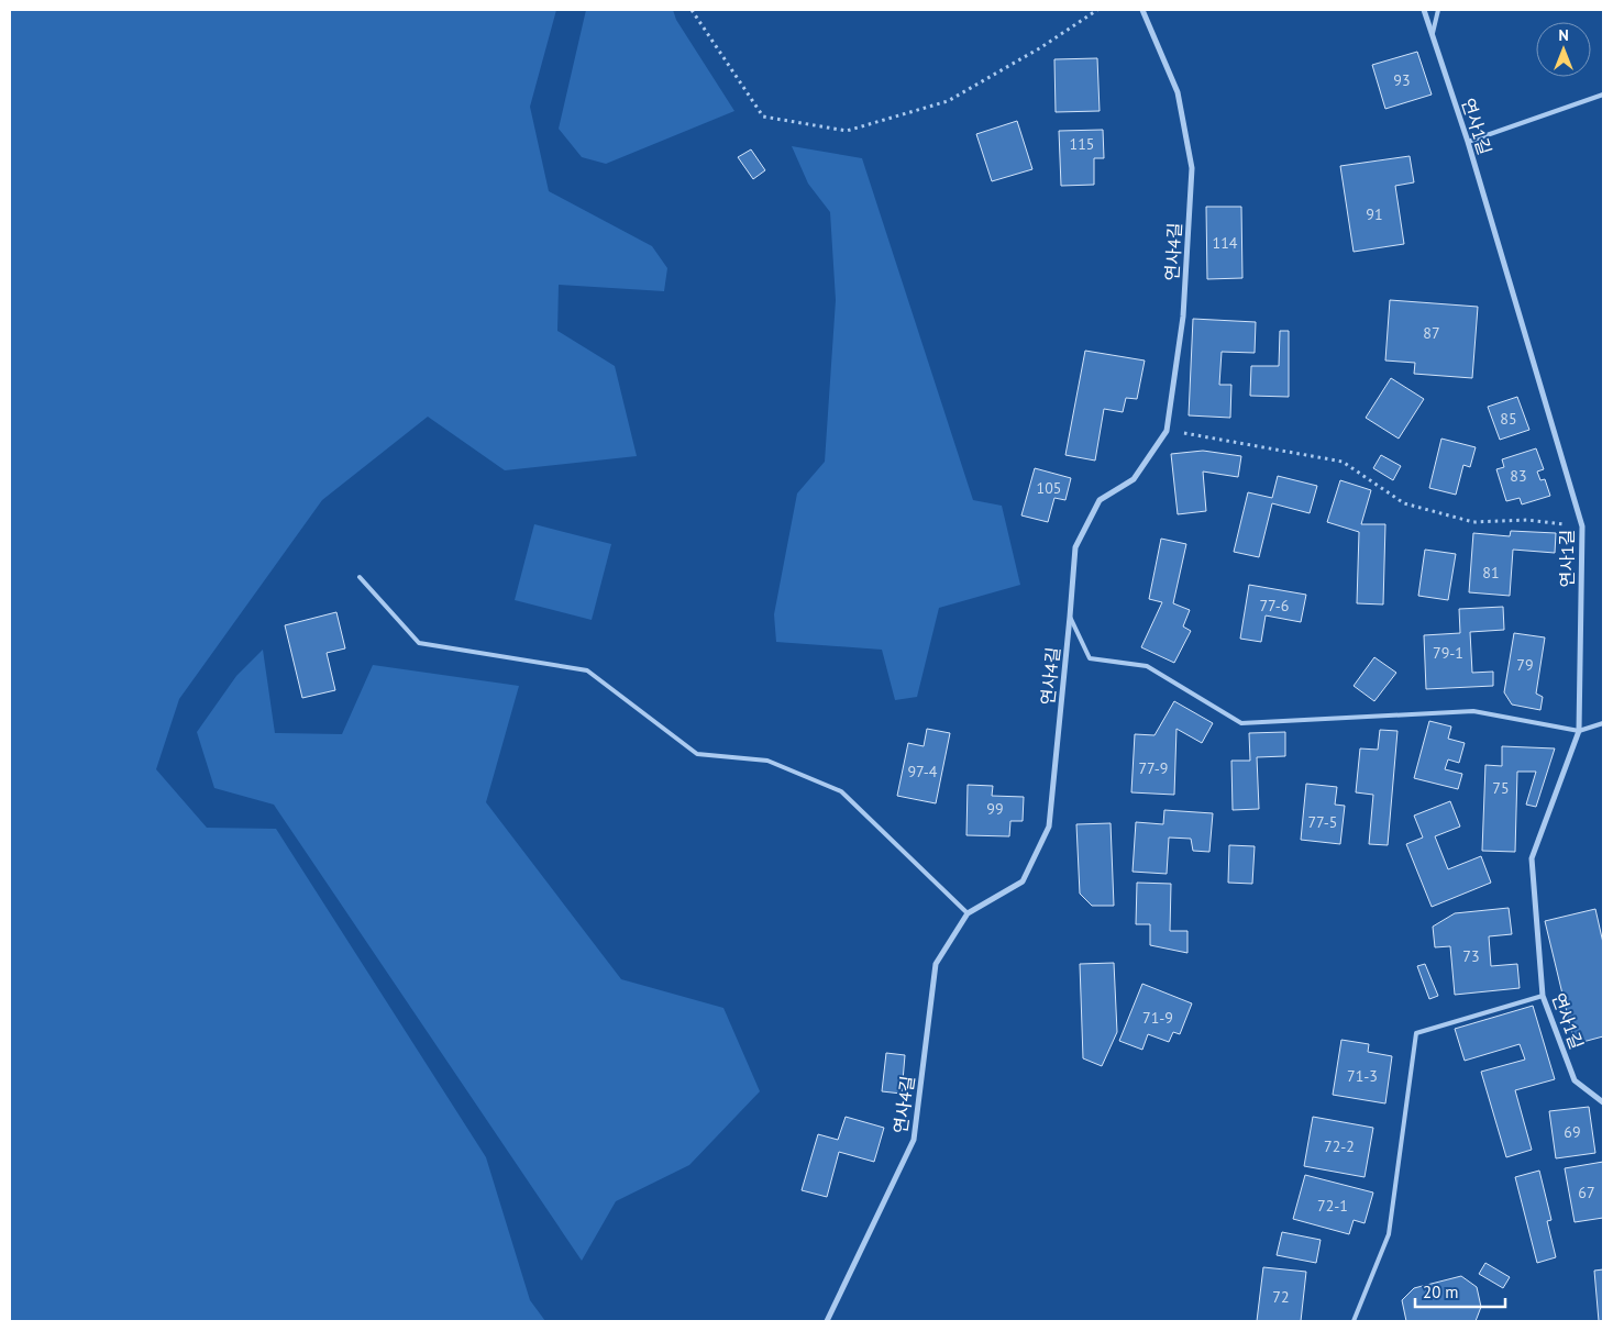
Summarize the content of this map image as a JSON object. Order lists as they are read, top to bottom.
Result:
{
  "streets": {
    "street": ["연사1길", "연사4길"]
  },
  "house_numbers": [
    "93",
    "115",
    "91",
    "114",
    "87",
    "85",
    "83",
    "105",
    "81",
    "77-6",
    "79-1",
    "79",
    "77-9",
    "97-4",
    "75",
    "99",
    "77-5",
    "73",
    "71-9",
    "71-3",
    "69",
    "72-2",
    "67",
    "72-1",
    "72"
  ],
  "scale_bar": "20 m",
  "north": "top"
}
